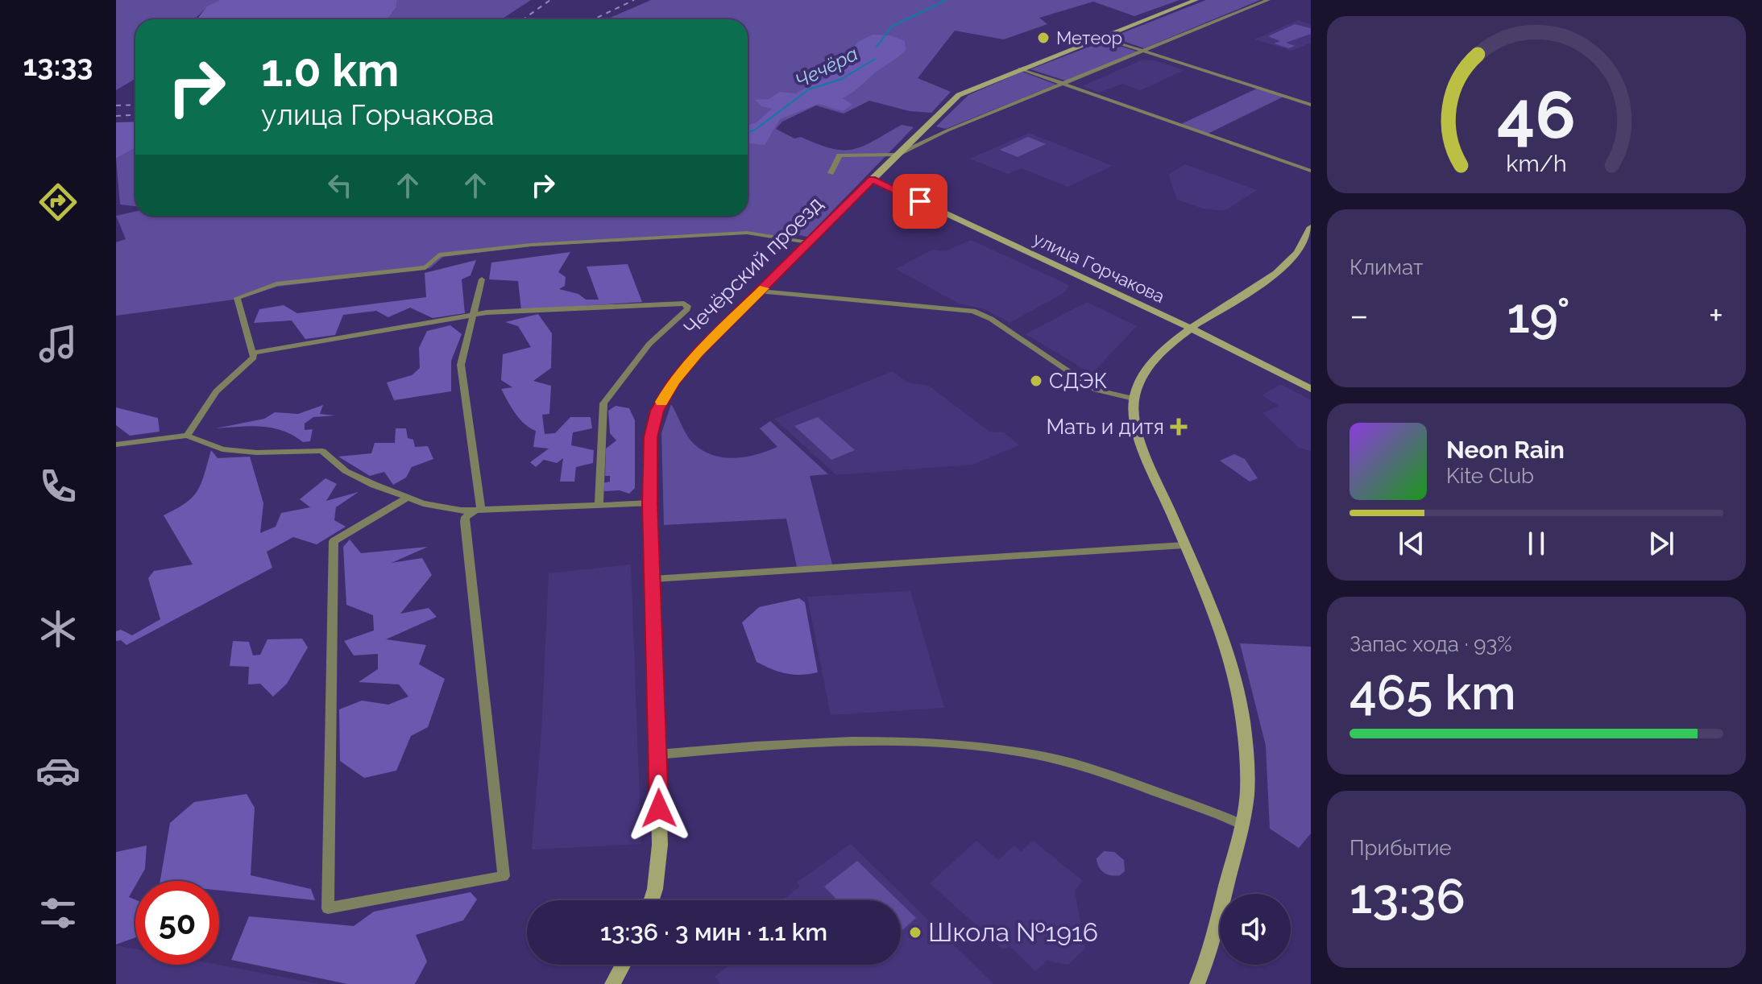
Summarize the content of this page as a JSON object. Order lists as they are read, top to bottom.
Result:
{
  "streets": {
    "main road": ["Чечёрский проезд", "улица Горчакова"]
  },
  "crossings": [
    ["Чечёрский проезд", "улица Горчакова"]
  ],
  "water": ["Чечёра"],
  "places": {
    "other": ["Метеор", "СДЭК", "Школа №1916"],
    "health": ["Мать и дитя"]
  },
  "page": {
    "tabs": "13:33",
    "turn": ["1.0 km", "улица Горчакова"],
    "tile": [
      "Климат",
      ["Запас хода · 93%", "465 km"],
      ["Прибытие", "13:36"]
    ],
    "heat": ["−", "19°", "+"],
    "song": ["Neon Rain", "Kite Club"],
    "limit": "50",
    "trip": "13:36 · 3 мин · 1.1 km",
    "gauge": ["46", "km/h"]
  }
}
